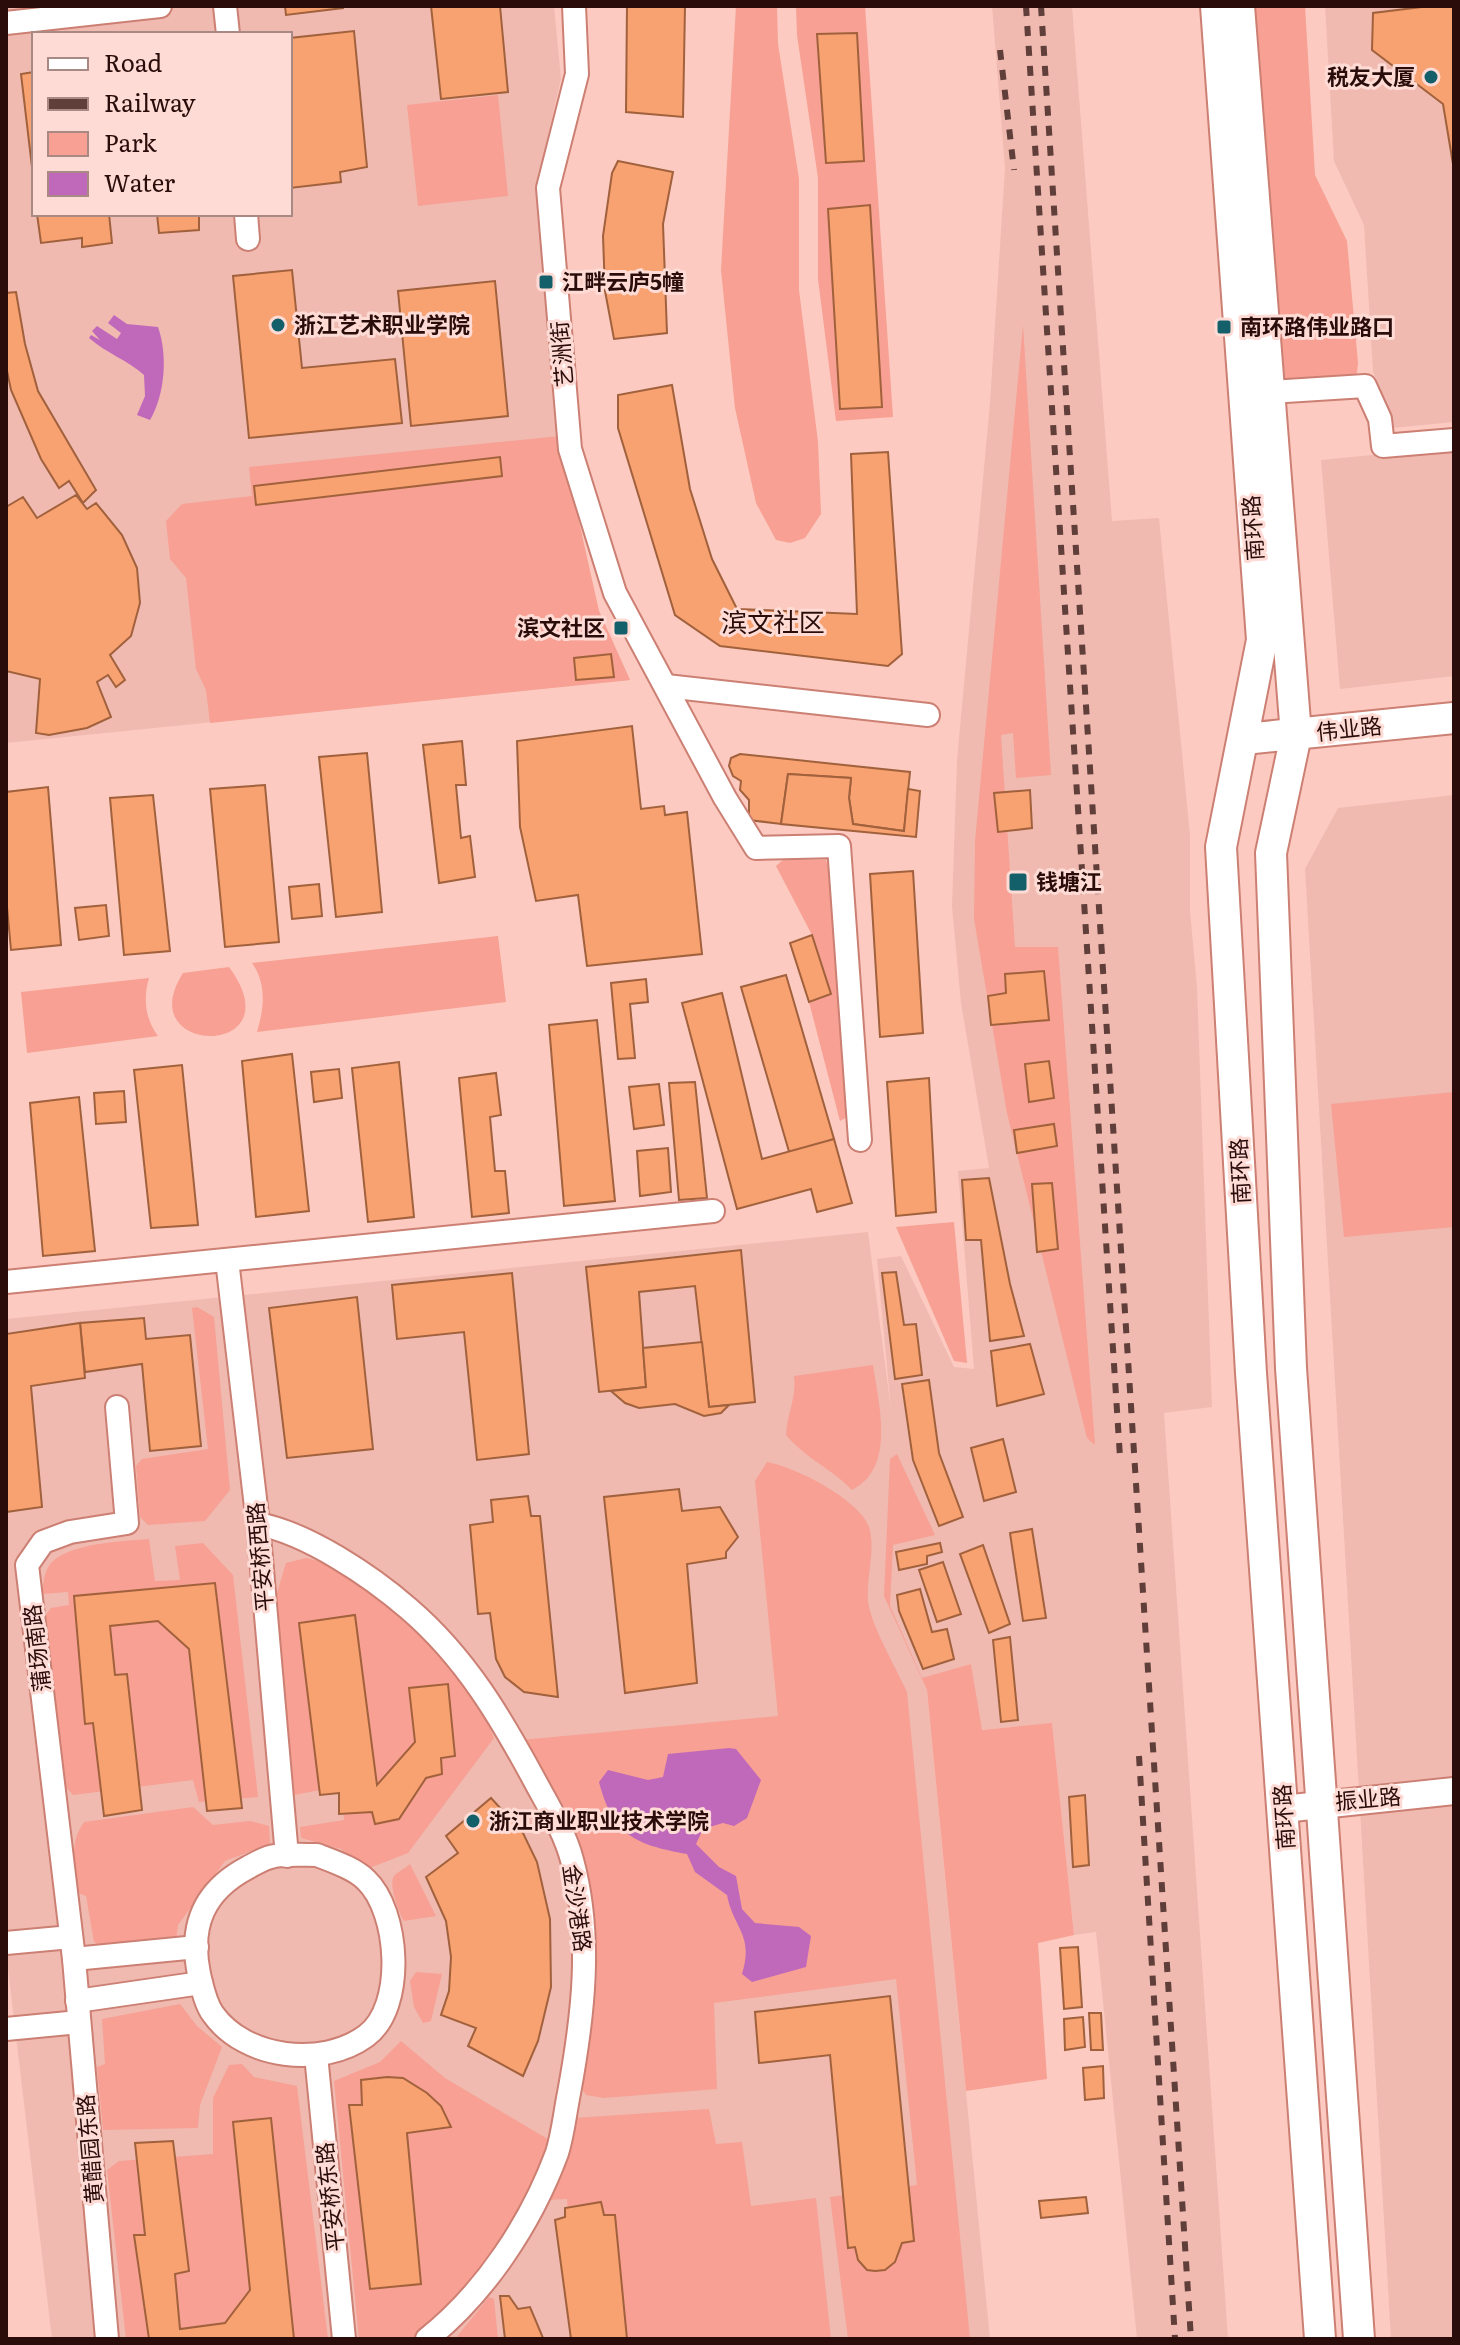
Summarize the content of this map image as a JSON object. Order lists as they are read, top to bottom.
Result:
{
  "streets": {
    "main road": ["南环路", "伟业路"],
    "street": [
      "艺洲街",
      "平安桥西路",
      "蒲场南路",
      "振业路",
      "金沙港路",
      "黄醋园东路",
      "平安桥东路"
    ]
  },
  "crossings": [
    ["南环路", "伟业路"],
    ["南环路", "振业路"],
    ["平安桥西路", "金沙港路"],
    ["平安桥西路", "平安桥东路"],
    ["蒲场南路", "黄醋园东路"]
  ],
  "districts": ["滨文社区"],
  "places": {
    "other": ["税友大厦", "浙江艺术职业学院", "浙江商业职业技术学院"],
    "transit": [
      "江畔云庐5幢",
      "南环路伟业路口",
      "滨文社区",
      "钱塘江"
    ]
  },
  "legend": [
    "Road",
    "Railway",
    "Park",
    "Water"
  ]
}
